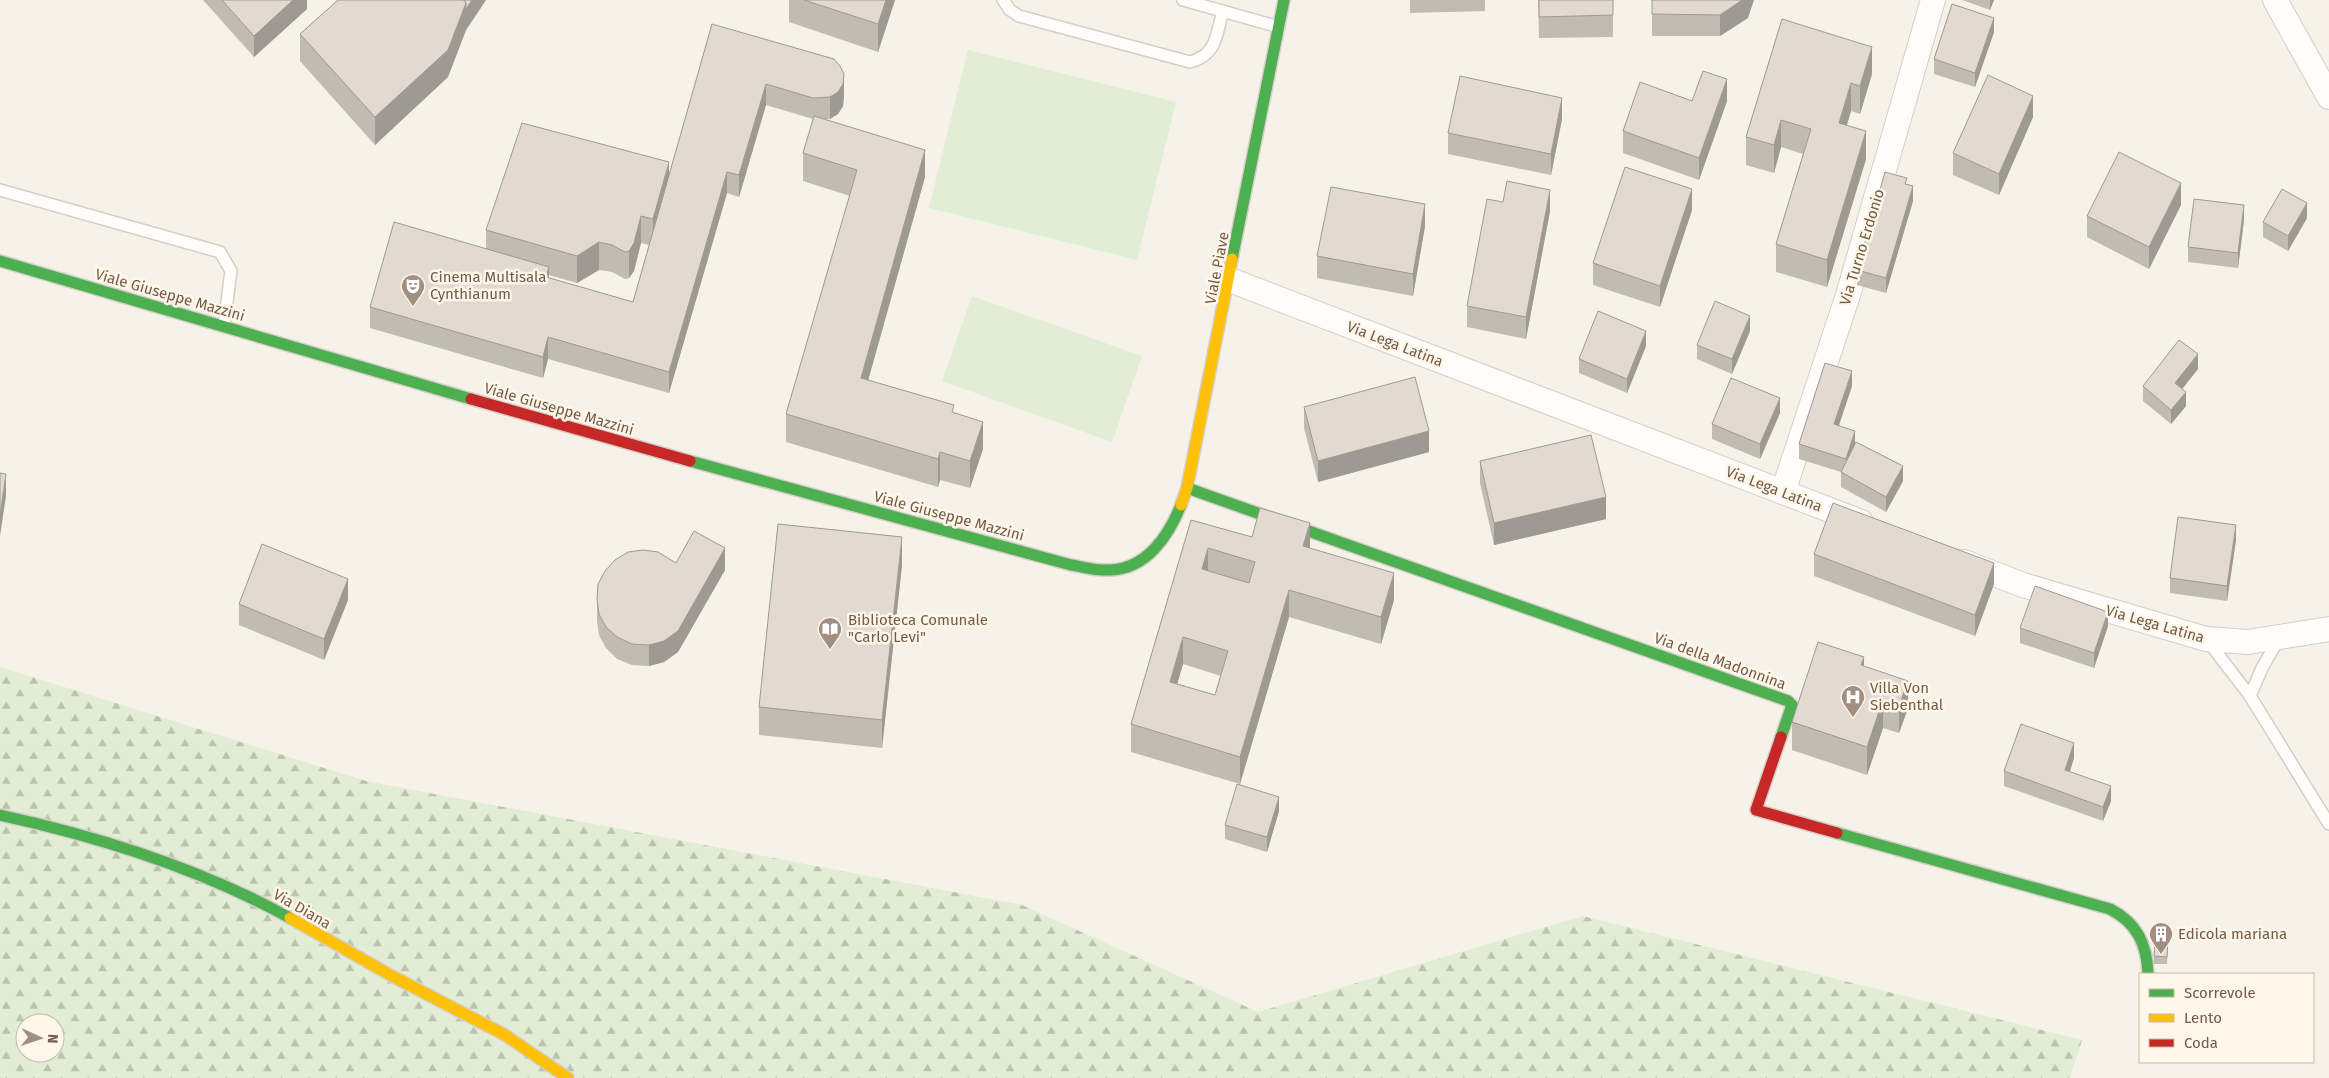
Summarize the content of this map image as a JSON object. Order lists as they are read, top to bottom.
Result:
{
  "streets": {
    "street": [
      "Via Turno Erdonio",
      "Viale Piave",
      "Viale Giuseppe Mazzini",
      "Via Lega Latina",
      "Via della Madonnina",
      "Via Diana"
    ]
  },
  "crossings": [
    ["Via Turno Erdonio", "Via Lega Latina"],
    ["Viale Piave", "Viale Giuseppe Mazzini"],
    ["Viale Piave", "Via Lega Latina"],
    ["Viale Piave", "Via della Madonnina"]
  ],
  "places": {
    "theatre": ["Cinema Multisala Cynthianum"],
    "library": ["Biblioteca Comunale \"Carlo Levi\""],
    "hospital": ["Villa Von Siebenthal"],
    "building": ["Edicola mariana"]
  },
  "legend": ["Scorrevole", "Lento", "Coda"],
  "north": "right"
}
